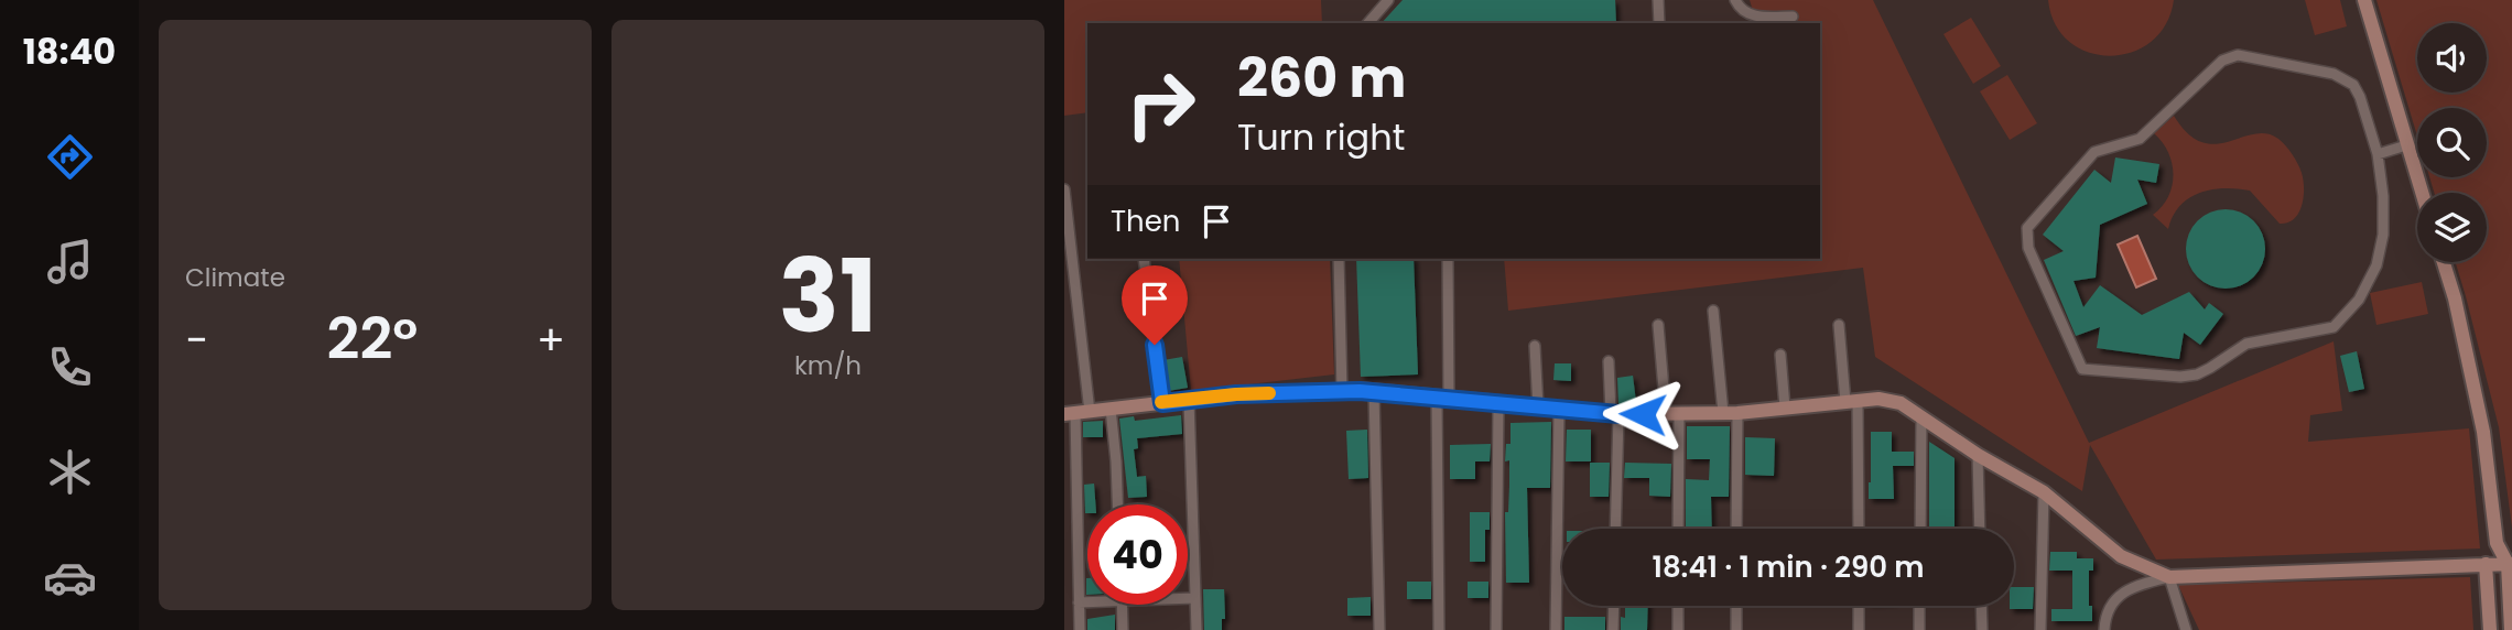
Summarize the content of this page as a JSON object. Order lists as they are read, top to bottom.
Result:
{
  "page": {
    "tabs": "18:40",
    "tile": [
      "Climate",
      ["31", "km/h"]
    ],
    "turn": ["260 m", "Turn right"],
    "then": "Then",
    "heat": ["−", "22°", "+"],
    "limit": "40",
    "trip": "18:41 · 1 min · 290 m"
  }
}
